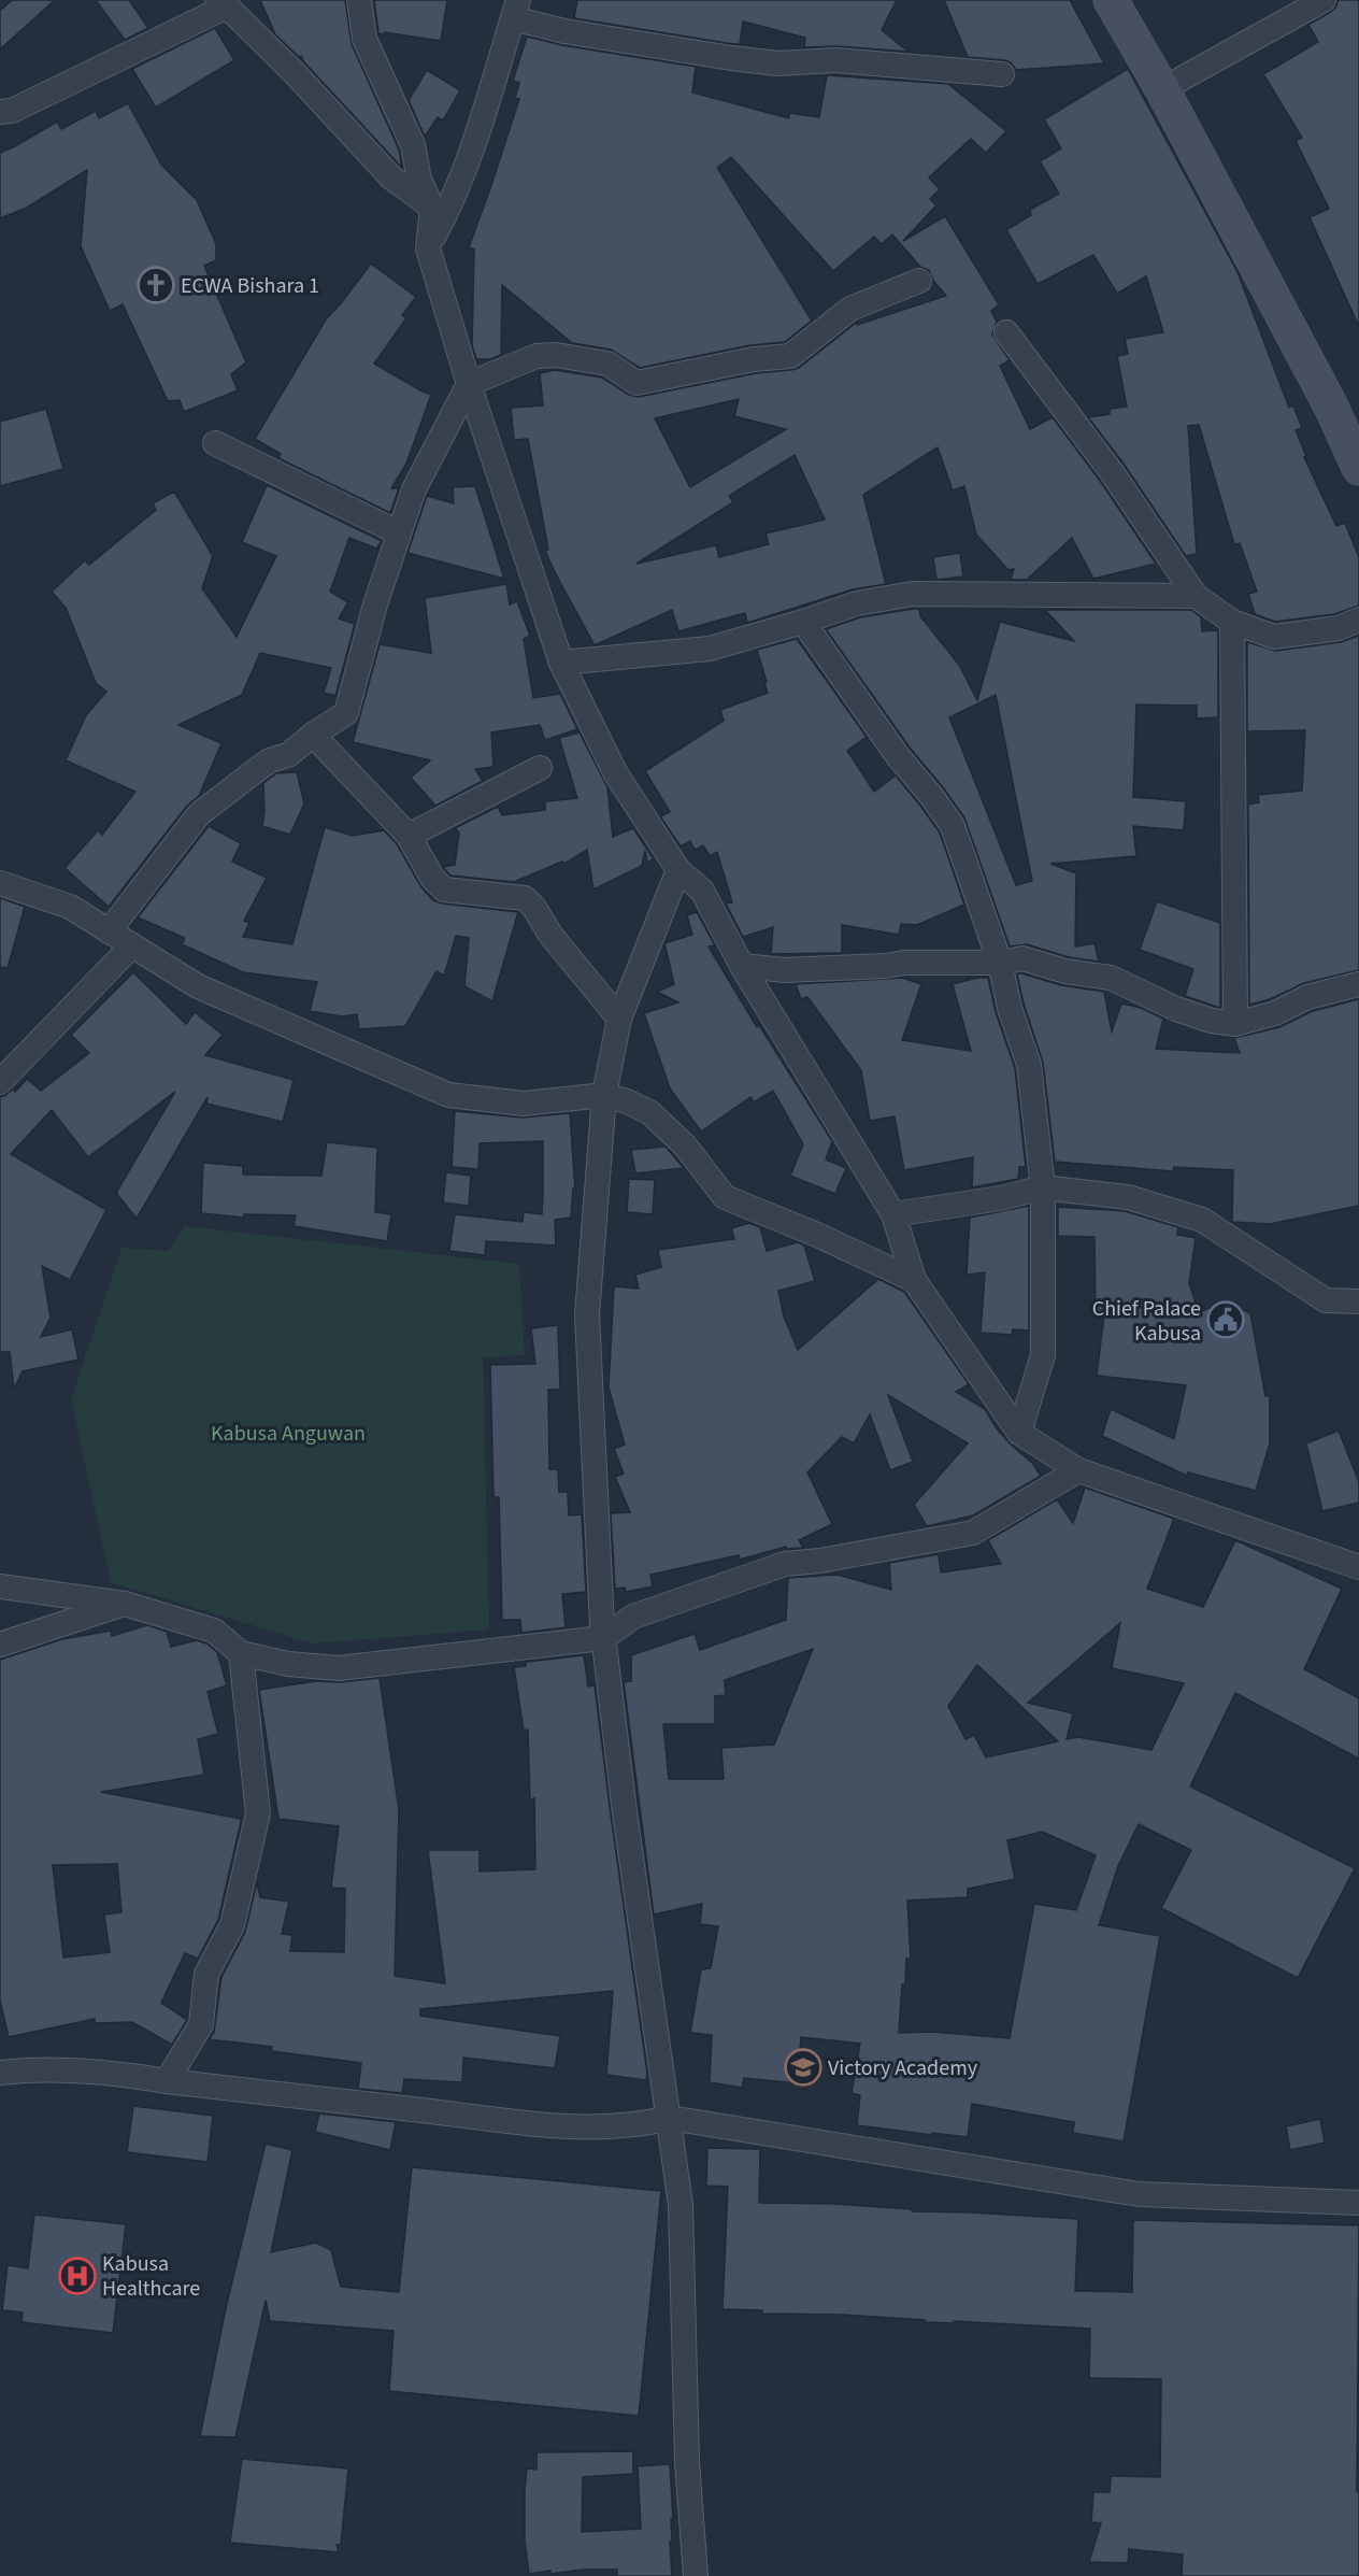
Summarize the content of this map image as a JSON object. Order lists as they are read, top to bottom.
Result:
{
  "parks": ["Kabusa Anguwan"],
  "places": {
    "church": ["ECWA Bishara 1"],
    "public building": ["Chief Palace Kabusa"],
    "school or university": ["Victory Academy"],
    "hospital": ["Kabusa Healthcare"]
  }
}
